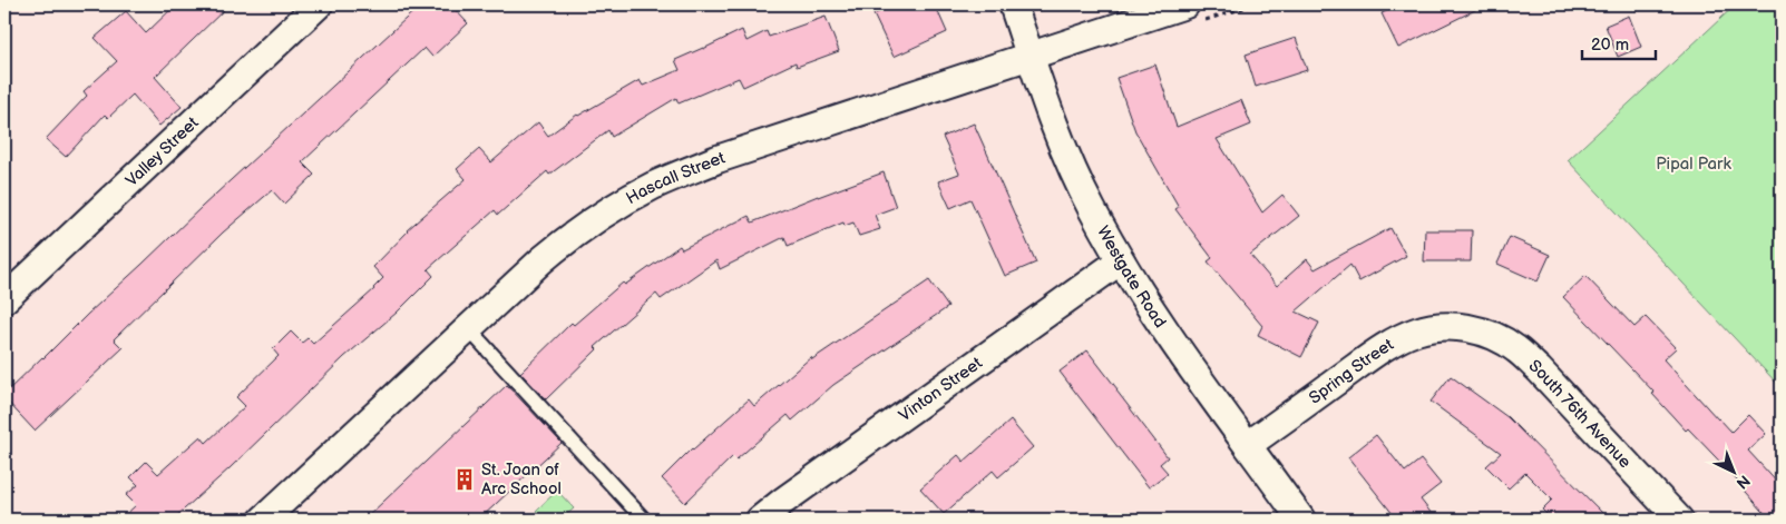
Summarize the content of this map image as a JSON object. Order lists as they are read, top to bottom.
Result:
{
  "streets": {
    "street": [
      "Valley Street",
      "Hascall Street",
      "Westgate Road",
      "Spring Street",
      "Vinton Street",
      "South 76th Avenue"
    ]
  },
  "crossings": [
    ["Hascall Street", "Westgate Road"],
    ["Westgate Road", "Spring Street"],
    ["Westgate Road", "Vinton Street"],
    ["Spring Street", "South 76th Avenue"]
  ],
  "parks": ["Pipal Park"],
  "places": {
    "building": ["St. Joan of Arc School"]
  },
  "scale_bar": "20 m",
  "north": "bottom right"
}
